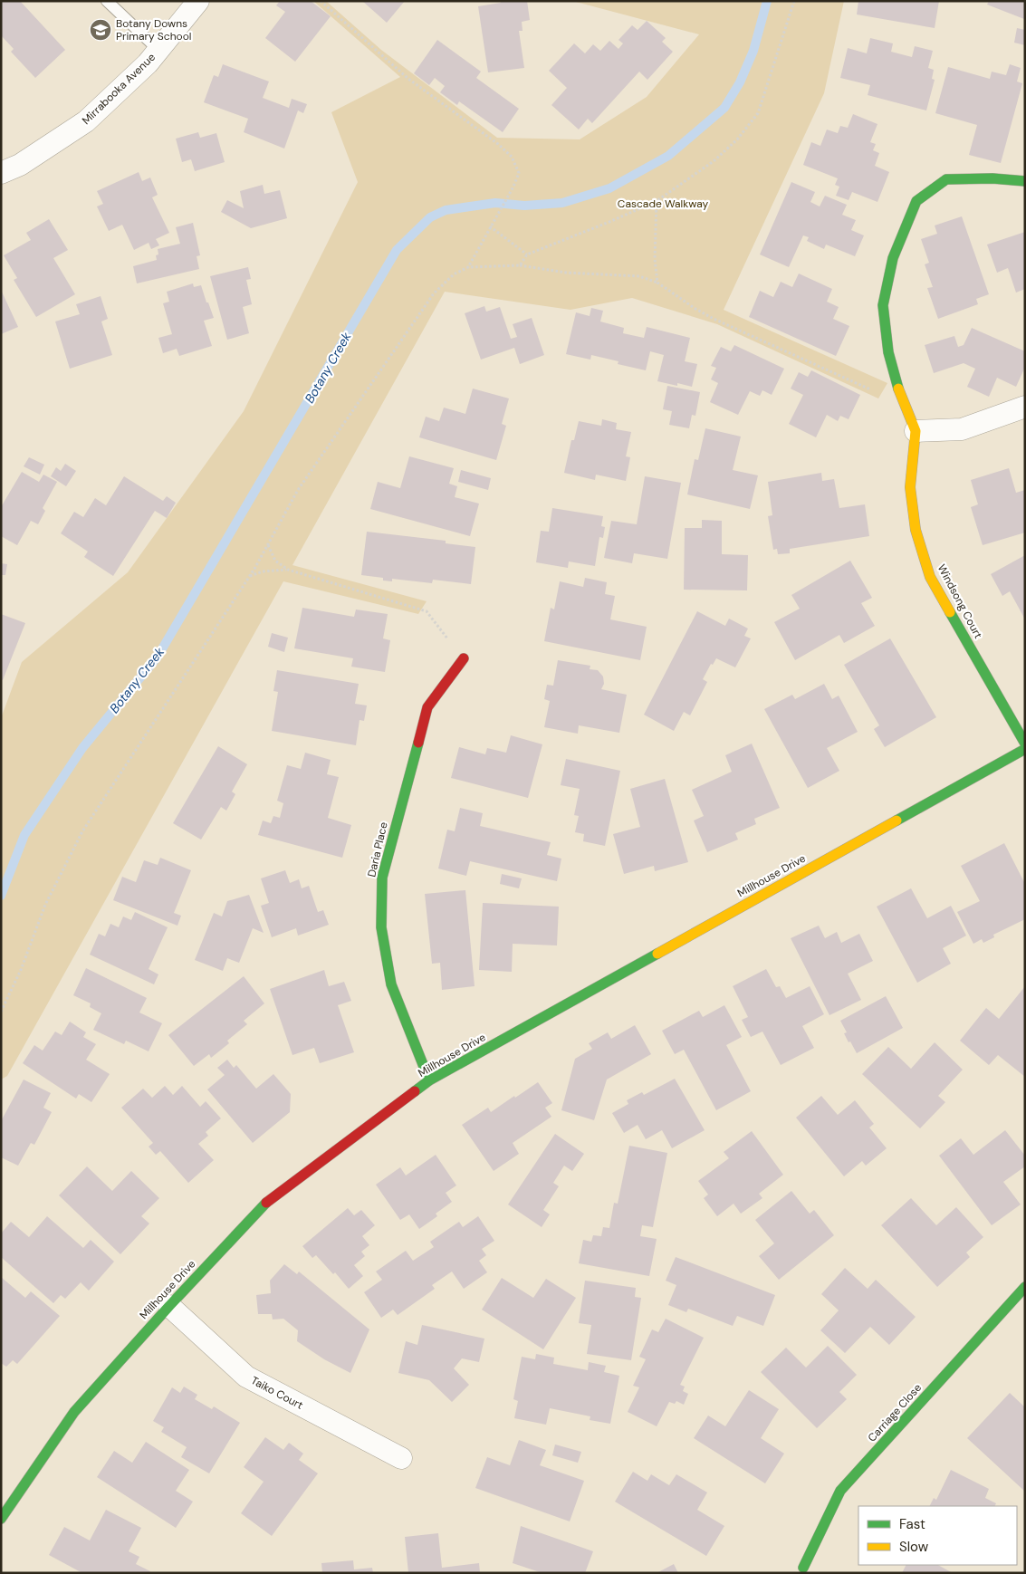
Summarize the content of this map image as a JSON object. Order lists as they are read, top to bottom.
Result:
{
  "streets": {
    "street": [
      "Mirrabooka Avenue",
      "Windsong Court",
      "Daria Place",
      "Millhouse Drive",
      "Taiko Court",
      "Carriage Close"
    ]
  },
  "crossings": [
    ["Daria Place", "Millhouse Drive"],
    ["Millhouse Drive", "Taiko Court"]
  ],
  "water": ["Botany Creek"],
  "parks": ["Cascade Walkway"],
  "places": {
    "school or university": ["Botany Downs Primary School"]
  },
  "legend": ["Fast", "Slow"]
}
